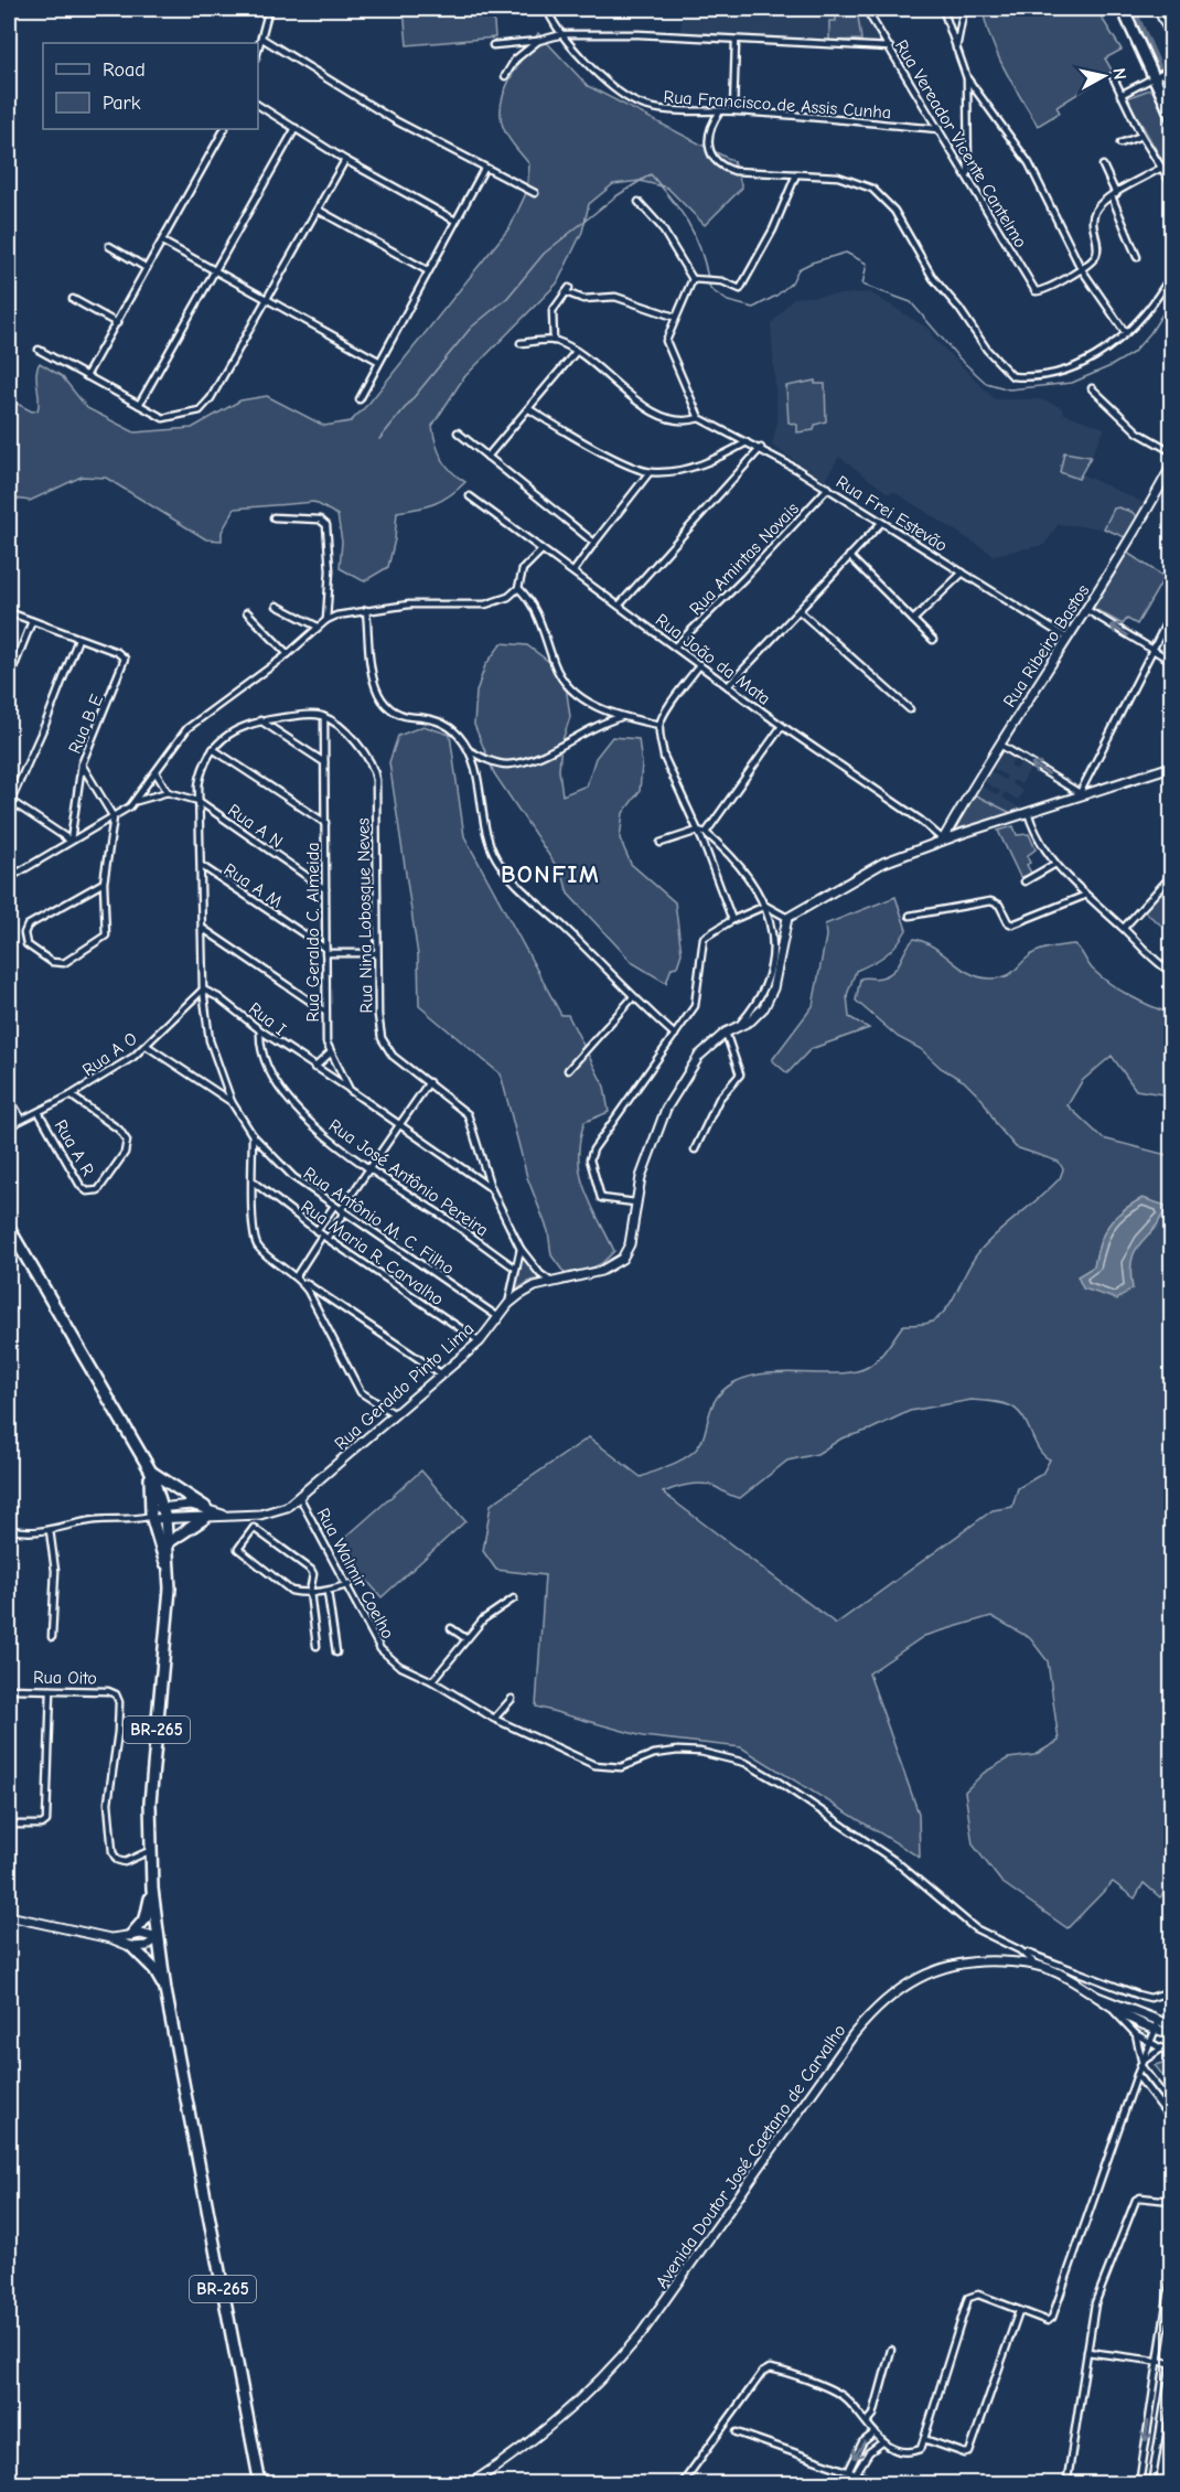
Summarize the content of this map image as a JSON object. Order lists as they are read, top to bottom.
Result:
{
  "streets": {
    "highway": ["BR-265"],
    "main road": ["Rua Ribeiro Bastos", "Rua Geraldo Pinto Lima", "Avenida Doutor José Caetano de Carvalho"],
    "street": [
      "Rua Francisco de Assis Cunha",
      "Rua Vereador Vicente Cantelmo",
      "Rua Frei Estevão",
      "Rua Amintas Novais",
      "Rua João da Mata",
      "Rua B E",
      "Rua A N",
      "Rua A M",
      "Rua Nina Lobosque Neves",
      "Rua Geraldo C. Almeida",
      "Rua I",
      "Rua A O",
      "Rua A R",
      "Rua José Antônio Pereira",
      "Rua Antônio M. C. Filho",
      "Rua Maria R. Carvalho",
      "Rua Walmir Coelho",
      "Rua Oito"
    ]
  },
  "crossings": [
    ["Rua Francisco de Assis Cunha", "Rua Vereador Vicente Cantelmo"],
    ["Rua Frei Estevão", "Rua Amintas Novais"],
    ["Rua Frei Estevão", "Rua Ribeiro Bastos"],
    ["Rua Amintas Novais", "Rua João da Mata"],
    ["Rua Ribeiro Bastos", "Rua João da Mata"],
    ["Rua A N", "Rua Geraldo C. Almeida"],
    ["Rua A N", "Rua Antônio M. C. Filho"],
    ["Rua A M", "Rua Geraldo C. Almeida"],
    ["Rua A M", "Rua Antônio M. C. Filho"],
    ["Rua Nina Lobosque Neves", "Rua Geraldo C. Almeida"],
    ["Rua Nina Lobosque Neves", "Rua Geraldo Pinto Lima"],
    ["Rua Geraldo C. Almeida", "Rua I"],
    ["Rua I", "Rua A O"],
    ["Rua I", "Rua José Antônio Pereira"],
    ["Rua I", "Rua Antônio M. C. Filho"],
    ["Rua A O", "Rua A R"],
    ["Rua A O", "Rua Antônio M. C. Filho"],
    ["Rua Antônio M. C. Filho", "Rua Geraldo Pinto Lima"],
    ["Rua Maria R. Carvalho", "Rua Geraldo Pinto Lima"],
    ["Rua Geraldo Pinto Lima", "Rua Walmir Coelho"],
    ["Rua Oito", "BR-265"]
  ],
  "districts": ["BONFIM"],
  "legend": ["Road", "Park"],
  "north": "right"
}
